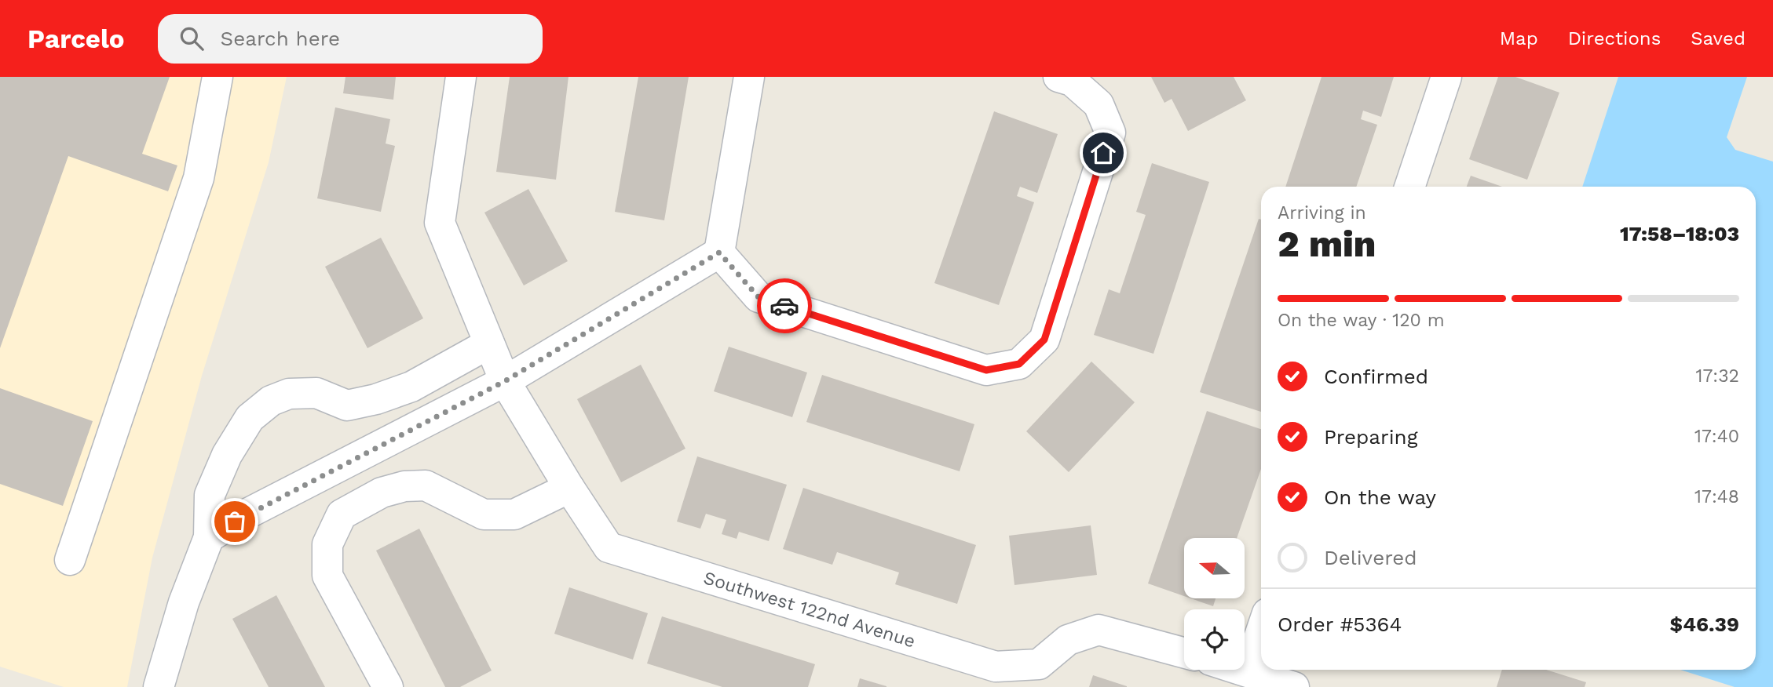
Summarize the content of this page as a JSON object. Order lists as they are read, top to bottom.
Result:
{
  "streets": {
    "street": ["Southwest 122nd Avenue"]
  },
  "north": "left",
  "page": {
    "header": "Parcelo",
    "search": "Search here",
    "nav": ["Map", "Directions", "Saved"],
    "heading": ["2 min", "Arriving in", "17:58–18:03"],
    "panel": ["Order #5364", "$46.39"],
    "bar": "On the way · 120 m",
    "list": [
      ["Confirmed", "17:32"],
      ["Preparing", "17:40"],
      ["On the way", "17:48"],
      "Delivered"
    ]
  }
}
